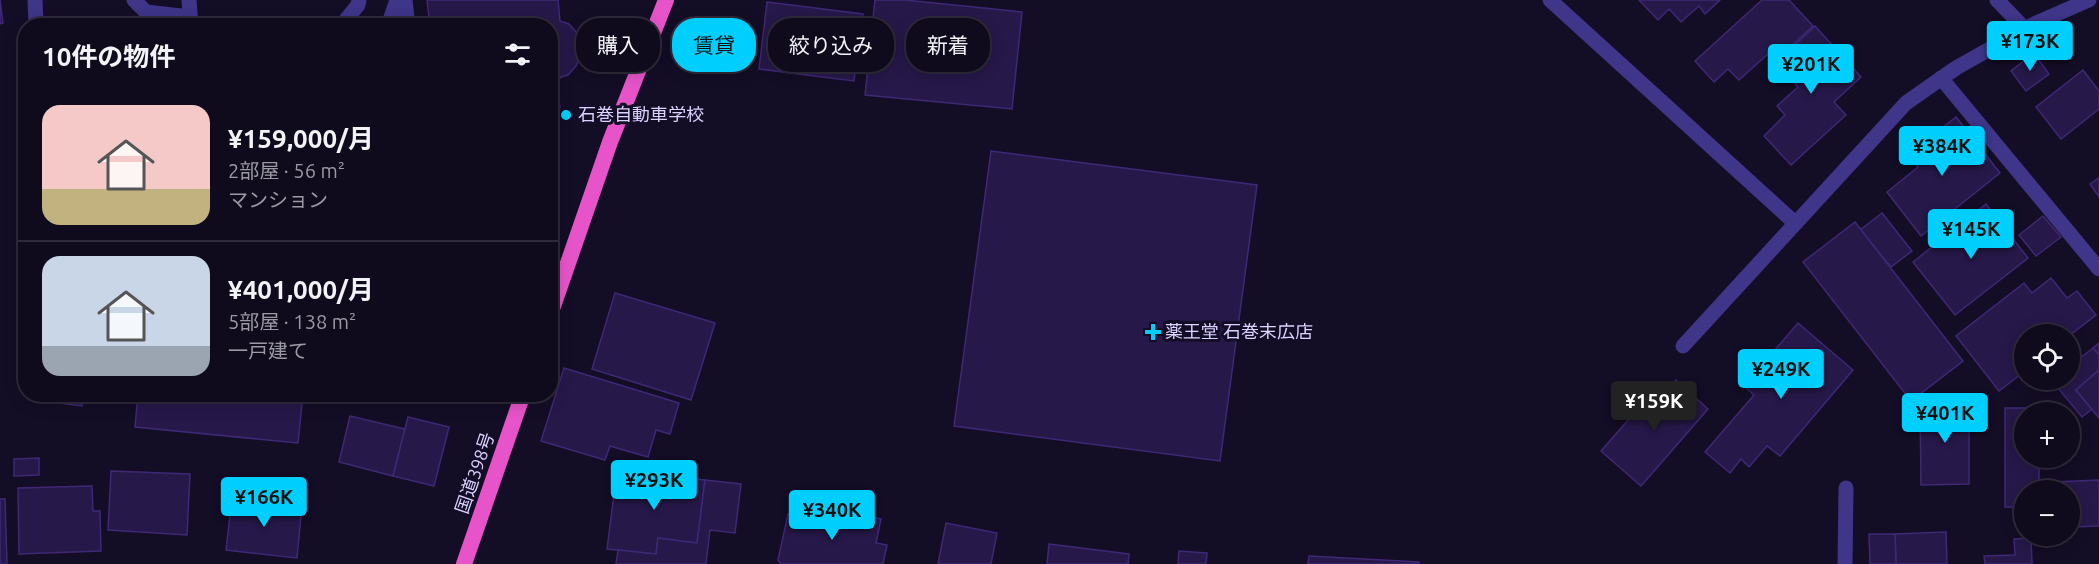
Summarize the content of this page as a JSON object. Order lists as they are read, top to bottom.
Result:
{
  "streets": {
    "highway": ["国道398号"]
  },
  "places": {
    "other": ["石巻自動車学校"],
    "health": ["薬王堂 石巻末広店"]
  },
  "page": {
    "chip": [
      "購入",
      "賃貸",
      "絞り込み",
      "新着"
    ],
    "heading": "10件の物件",
    "price": [
      "¥173K",
      "¥201K",
      "¥384K",
      "¥145K",
      "¥249K",
      "¥159K",
      "¥401K",
      "¥293K",
      "¥166K",
      "¥340K"
    ],
    "list": [
      {
        "name": "¥159,000/月",
        "note": "2部屋 · 56 m² · マンション"
      },
      {
        "name": "¥401,000/月",
        "note": "5部屋 · 138 m² · 一戸建て"
      }
    ],
    "map_buttons": ["+", "−"]
  }
}
